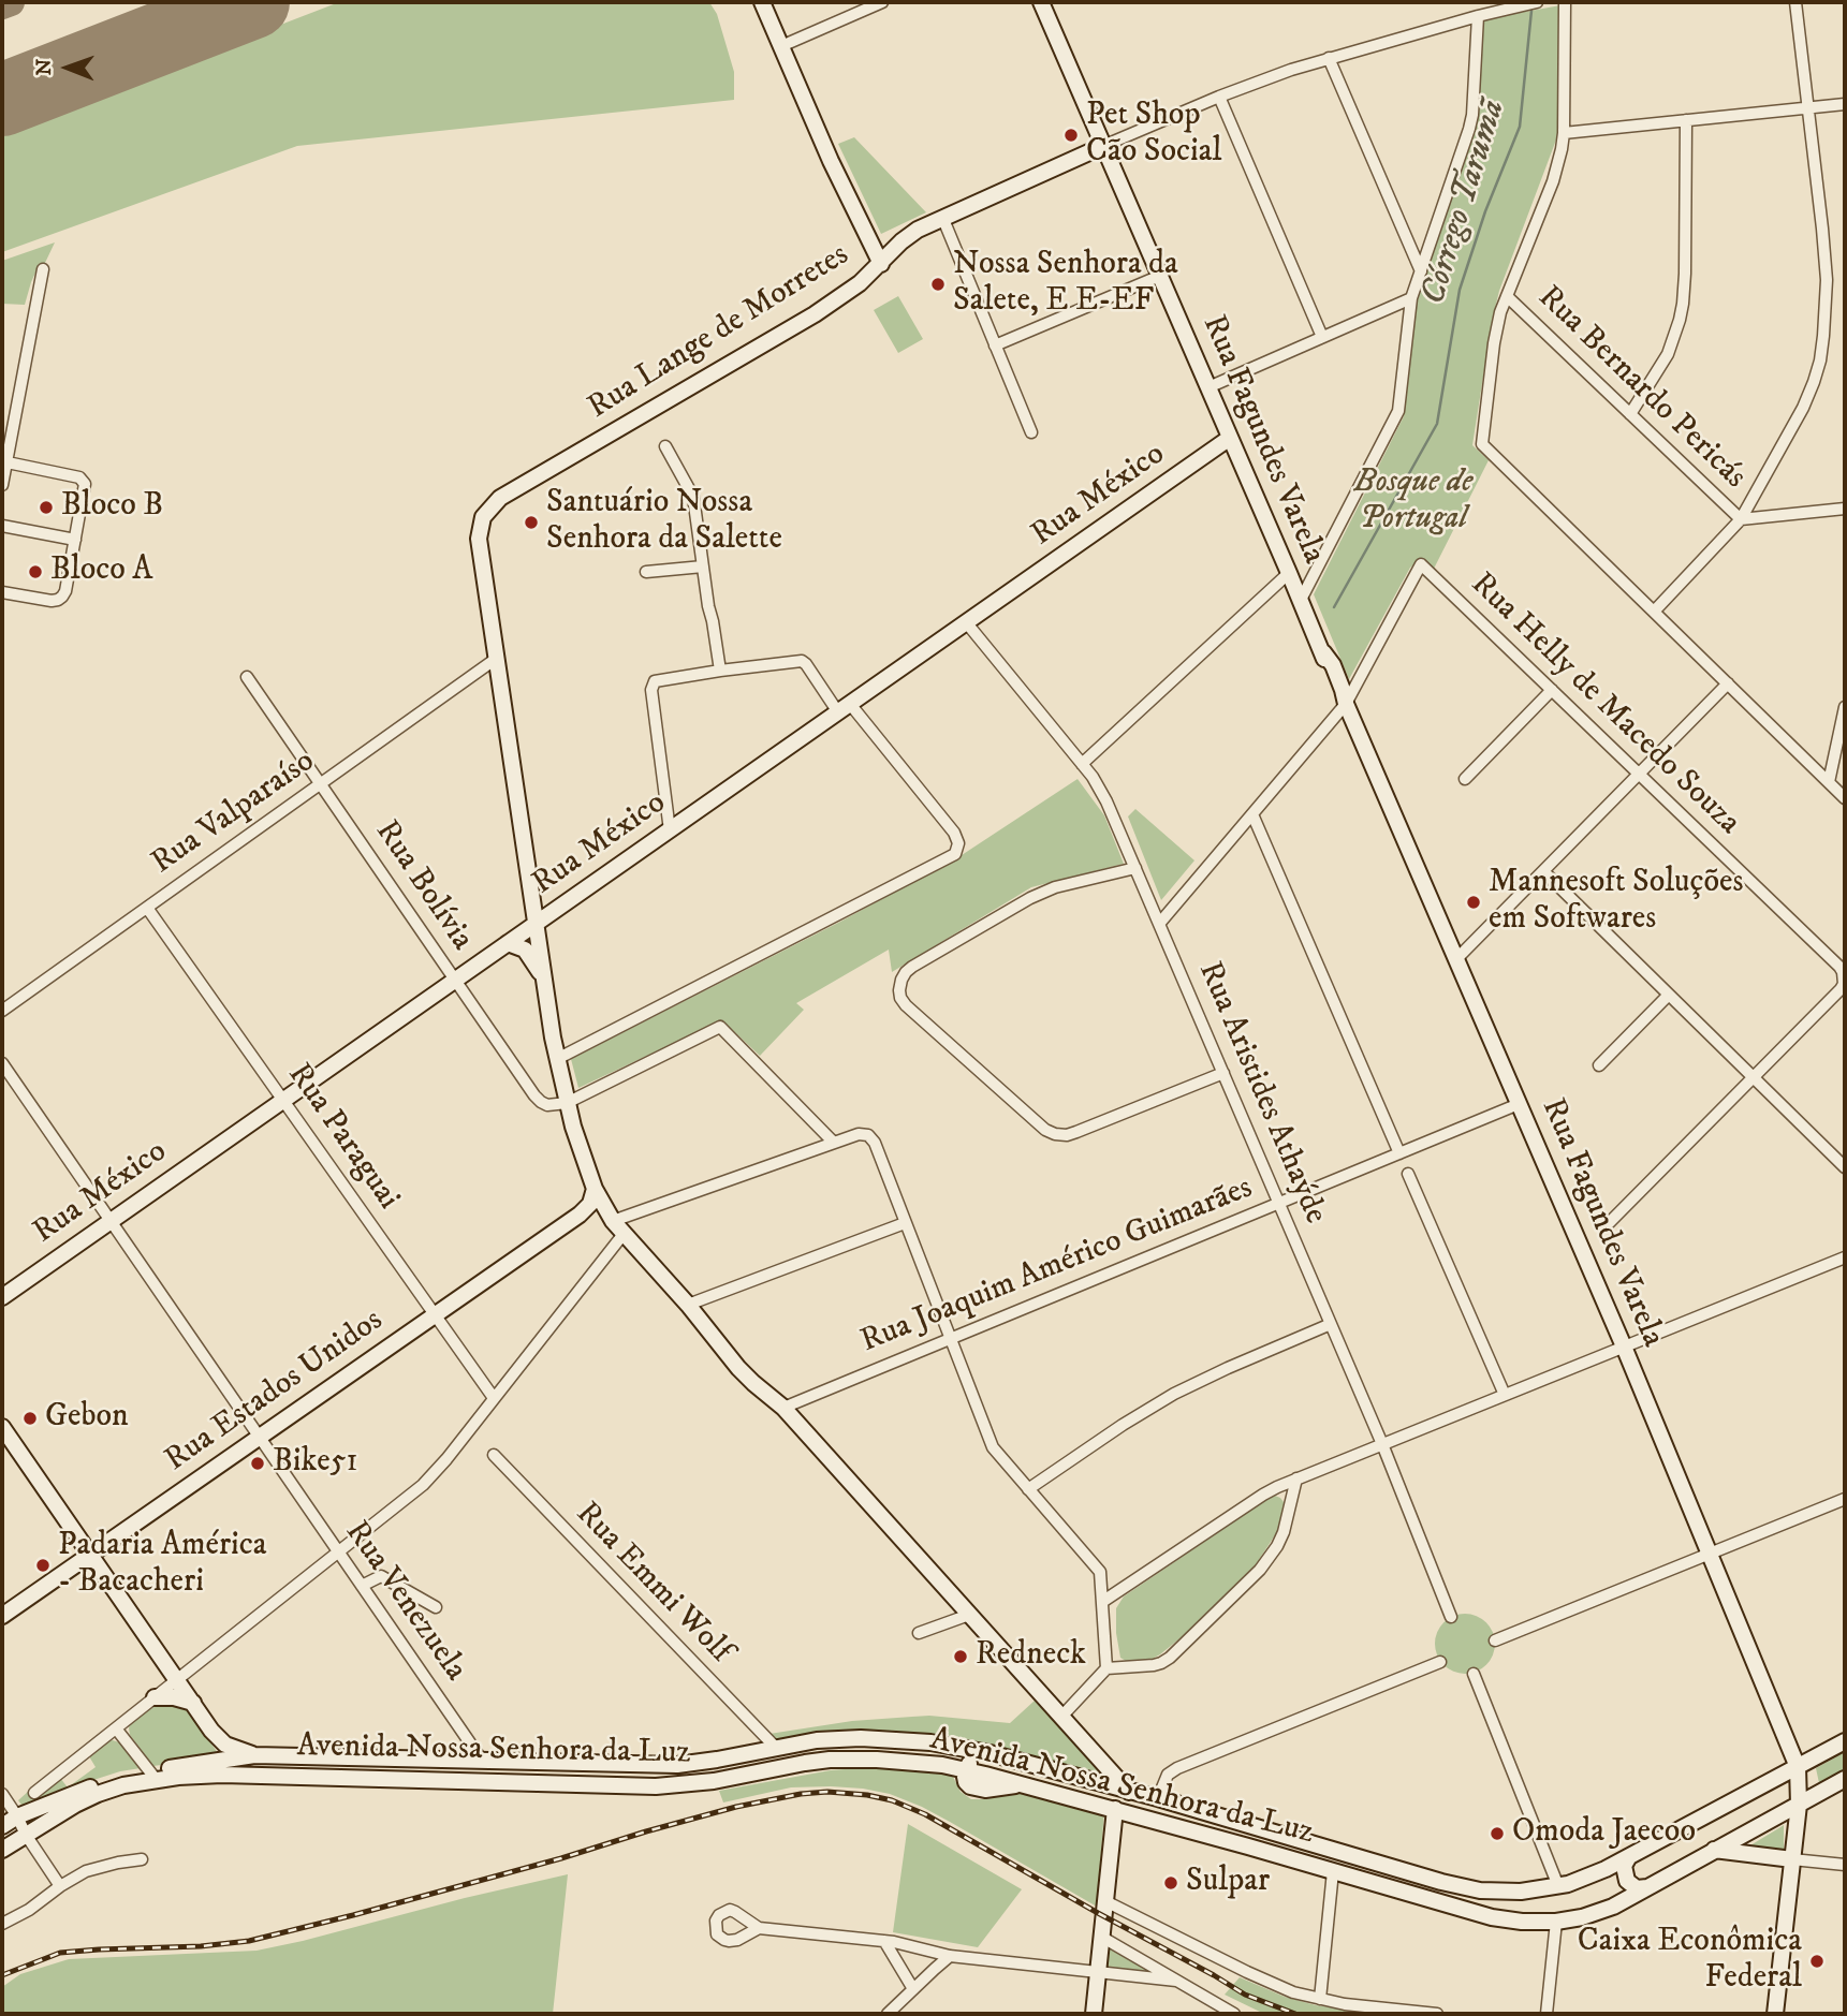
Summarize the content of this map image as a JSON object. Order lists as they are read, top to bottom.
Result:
{
  "streets": {
    "main road": [
      "Rua Lange de Morretes",
      "Rua Fagundes Varela",
      "Rua México",
      "Rua Estados Unidos",
      "Avenida Nossa Senhora da Luz"
    ],
    "street": [
      "Rua Bernardo Pericás",
      "Rua Helly de Macedo Souza",
      "Rua Valparaíso",
      "Rua Bolívia",
      "Rua Aristides Athaýde",
      "Rua Paraguai",
      "Rua Joaquim Américo Guimarães",
      "Rua Emmi Wolf",
      "Rua Venezuela"
    ]
  },
  "crossings": [
    ["Rua Lange de Morretes", "Rua Fagundes Varela"],
    ["Rua Lange de Morretes", "Rua Valparaíso"],
    ["Rua Fagundes Varela", "Rua México"],
    ["Rua Fagundes Varela", "Rua Helly de Macedo Souza"],
    ["Rua Fagundes Varela", "Rua Joaquim Américo Guimarães"],
    ["Rua Fagundes Varela", "Avenida Nossa Senhora da Luz"],
    ["Rua México", "Rua Bolívia"],
    ["Rua México", "Rua Aristides Athaýde"],
    ["Rua México", "Rua Paraguai"],
    ["Rua México", "Rua Venezuela"],
    ["Rua Valparaíso", "Rua Bolívia"],
    ["Rua Valparaíso", "Rua Paraguai"],
    ["Rua Aristides Athaýde", "Rua Joaquim Américo Guimarães"],
    ["Rua Paraguai", "Rua Estados Unidos"],
    ["Rua Estados Unidos", "Rua Venezuela"],
    ["Rua Emmi Wolf", "Avenida Nossa Senhora da Luz"],
    ["Rua Venezuela", "Avenida Nossa Senhora da Luz"]
  ],
  "water": ["Córrego Tarumã"],
  "parks": ["Bosque de Portugal"],
  "places": [
    "Pet Shop Cão Social",
    "Nossa Senhora da Salete, E E-EF",
    "Bloco B",
    "Santuário Nossa Senhora da Salette",
    "Bloco A",
    "Mannesoft Soluções em Softwares",
    "Gebon",
    "Bike51",
    "Padaria América - Bacacheri",
    "Redneck",
    "Omoda Jaecoo",
    "Sulpar",
    "Caixa Econômica Federal"
  ],
  "north": "left"
}
